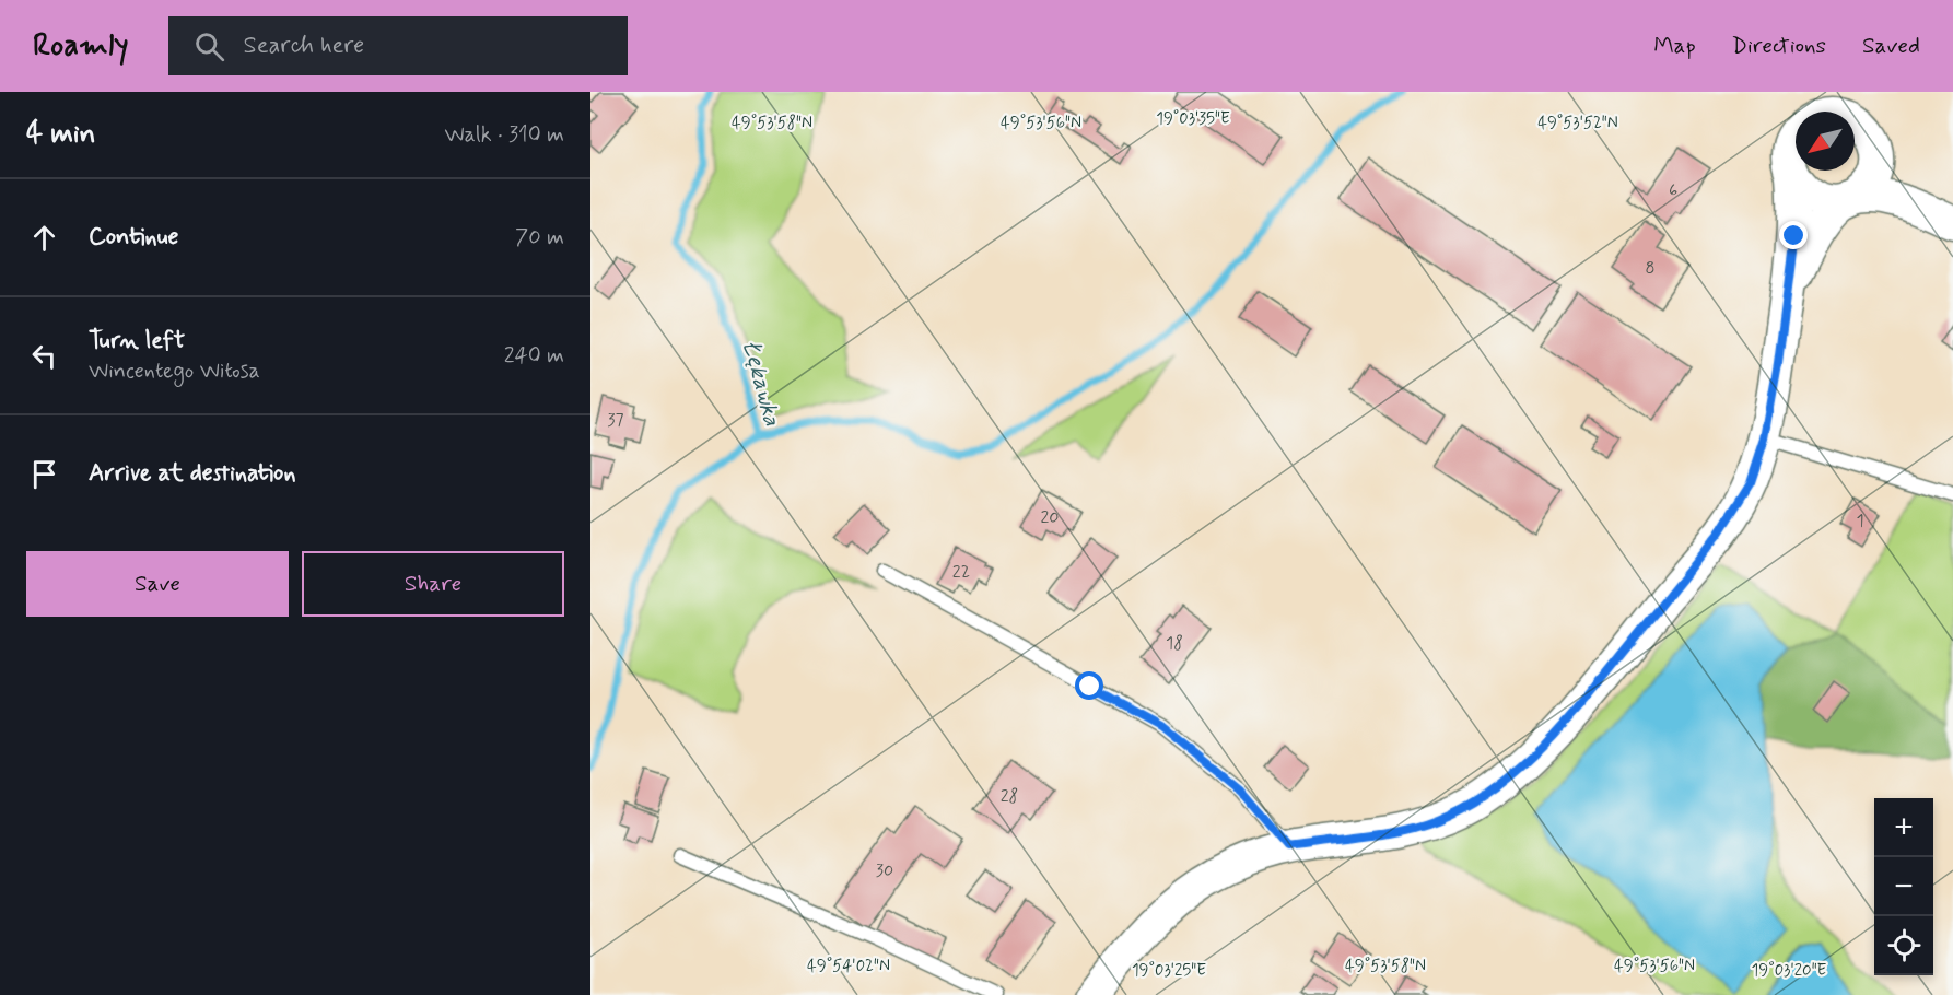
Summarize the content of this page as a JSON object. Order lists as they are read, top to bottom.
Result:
{
  "water": ["Łękawka"],
  "house_numbers": [
    "6",
    "8",
    "37",
    "20",
    "1",
    "22",
    "18",
    "28",
    "30"
  ],
  "north": "bottom left",
  "page": {
    "header": "Roamly",
    "search": "Search here",
    "nav": ["Map", "Directions", "Saved"],
    "heading": ["4 min", "Walk · 310 m"],
    "list": [
      ["Continue", "70 m"],
      ["Turn left", "Wincentego Witosa", "240 m"],
      "Arrive at destination"
    ],
    "buttons": ["Save", "Share"],
    "map_buttons": ["+", "−"]
  },
  "coordinates": [
    "19°03'35\"E",
    "49°53'58\"N",
    "49°53'56\"N",
    "49°53'52\"N",
    "49°54'02\"N",
    "19°03'25\"E",
    "19°03'20\"E"
  ]
}
